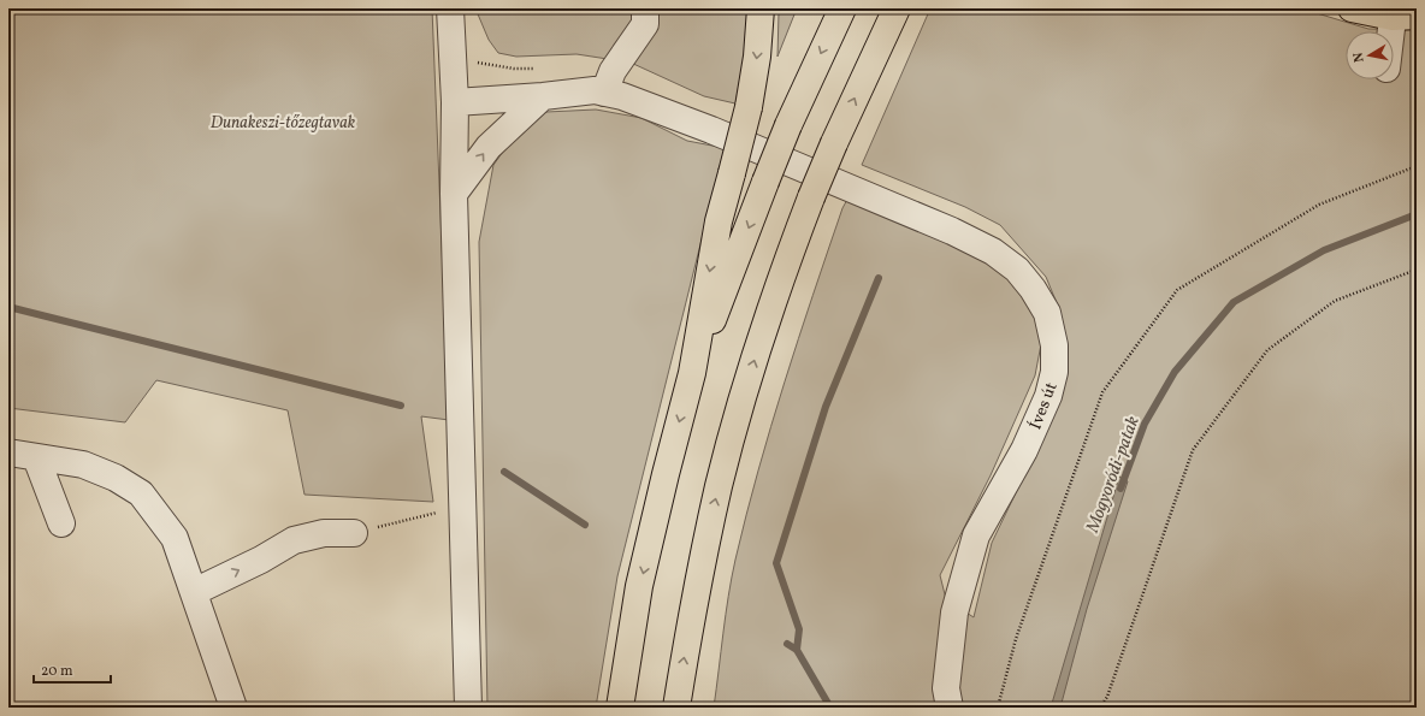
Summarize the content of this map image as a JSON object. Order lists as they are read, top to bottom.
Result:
{
  "streets": {
    "street": ["Íves út"]
  },
  "water": ["Mogyoródi-patak"],
  "parks": ["Dunakeszi-tőzegtavak"],
  "scale_bar": "20 m",
  "north": "left"
}
